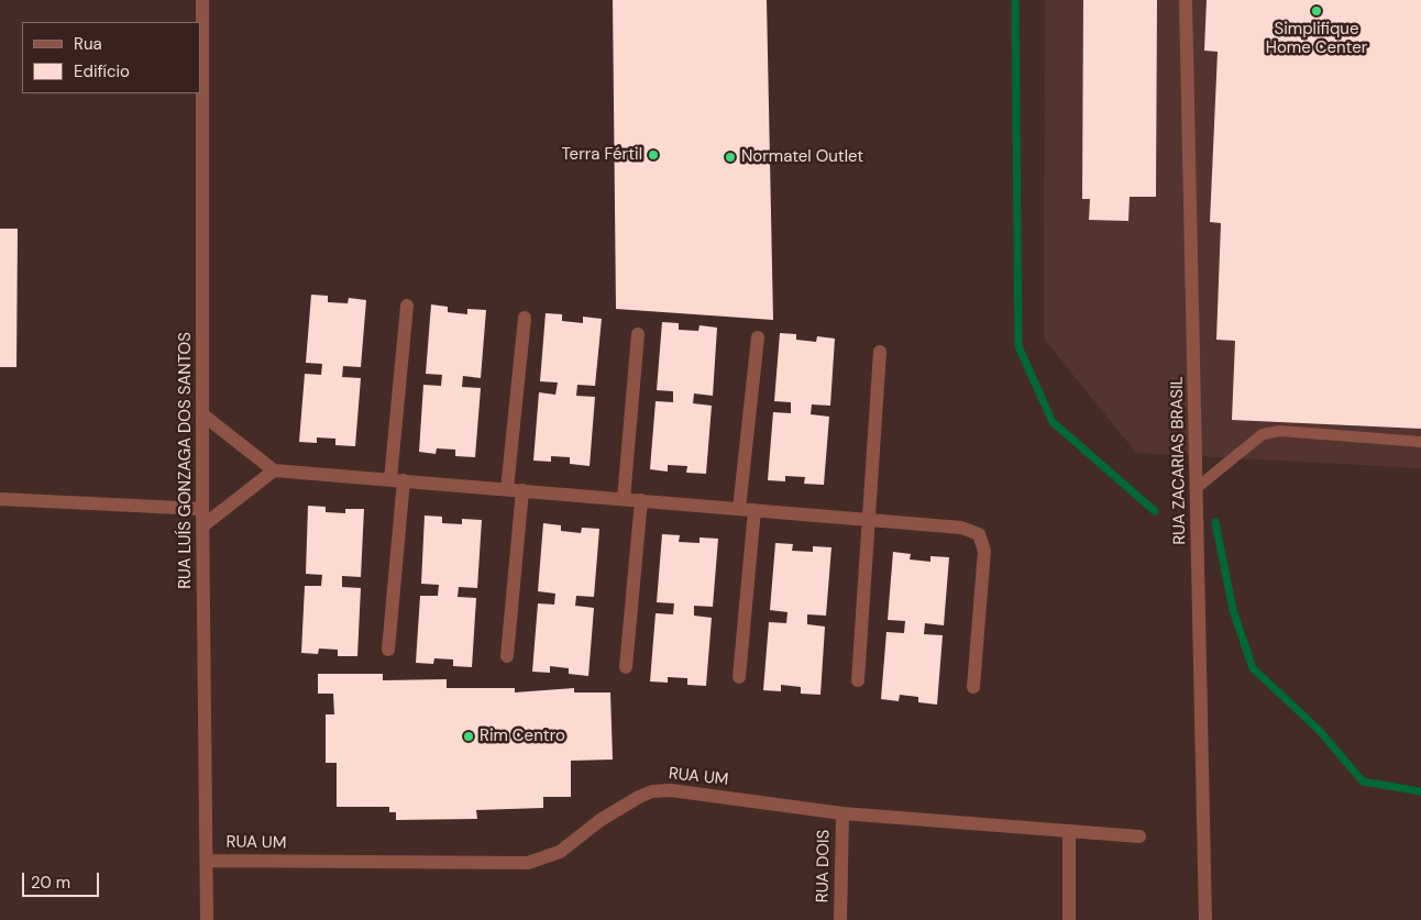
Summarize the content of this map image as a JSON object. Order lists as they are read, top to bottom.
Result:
{
  "streets": {
    "street": [
      "RUA LUÍS GONZAGA DOS SANTOS",
      "RUA ZACARIAS BRASIL",
      "RUA UM",
      "RUA DOIS"
    ]
  },
  "crossings": [
    ["RUA LUÍS GONZAGA DOS SANTOS", "RUA UM"],
    ["RUA UM", "RUA DOIS"]
  ],
  "places": [
    "Simplifique Home Center",
    "Terra Fértil",
    "Normatel Outlet",
    "Rim Centro"
  ],
  "legend": ["Rua", "Edifício"],
  "scale_bar": "20 m"
}
